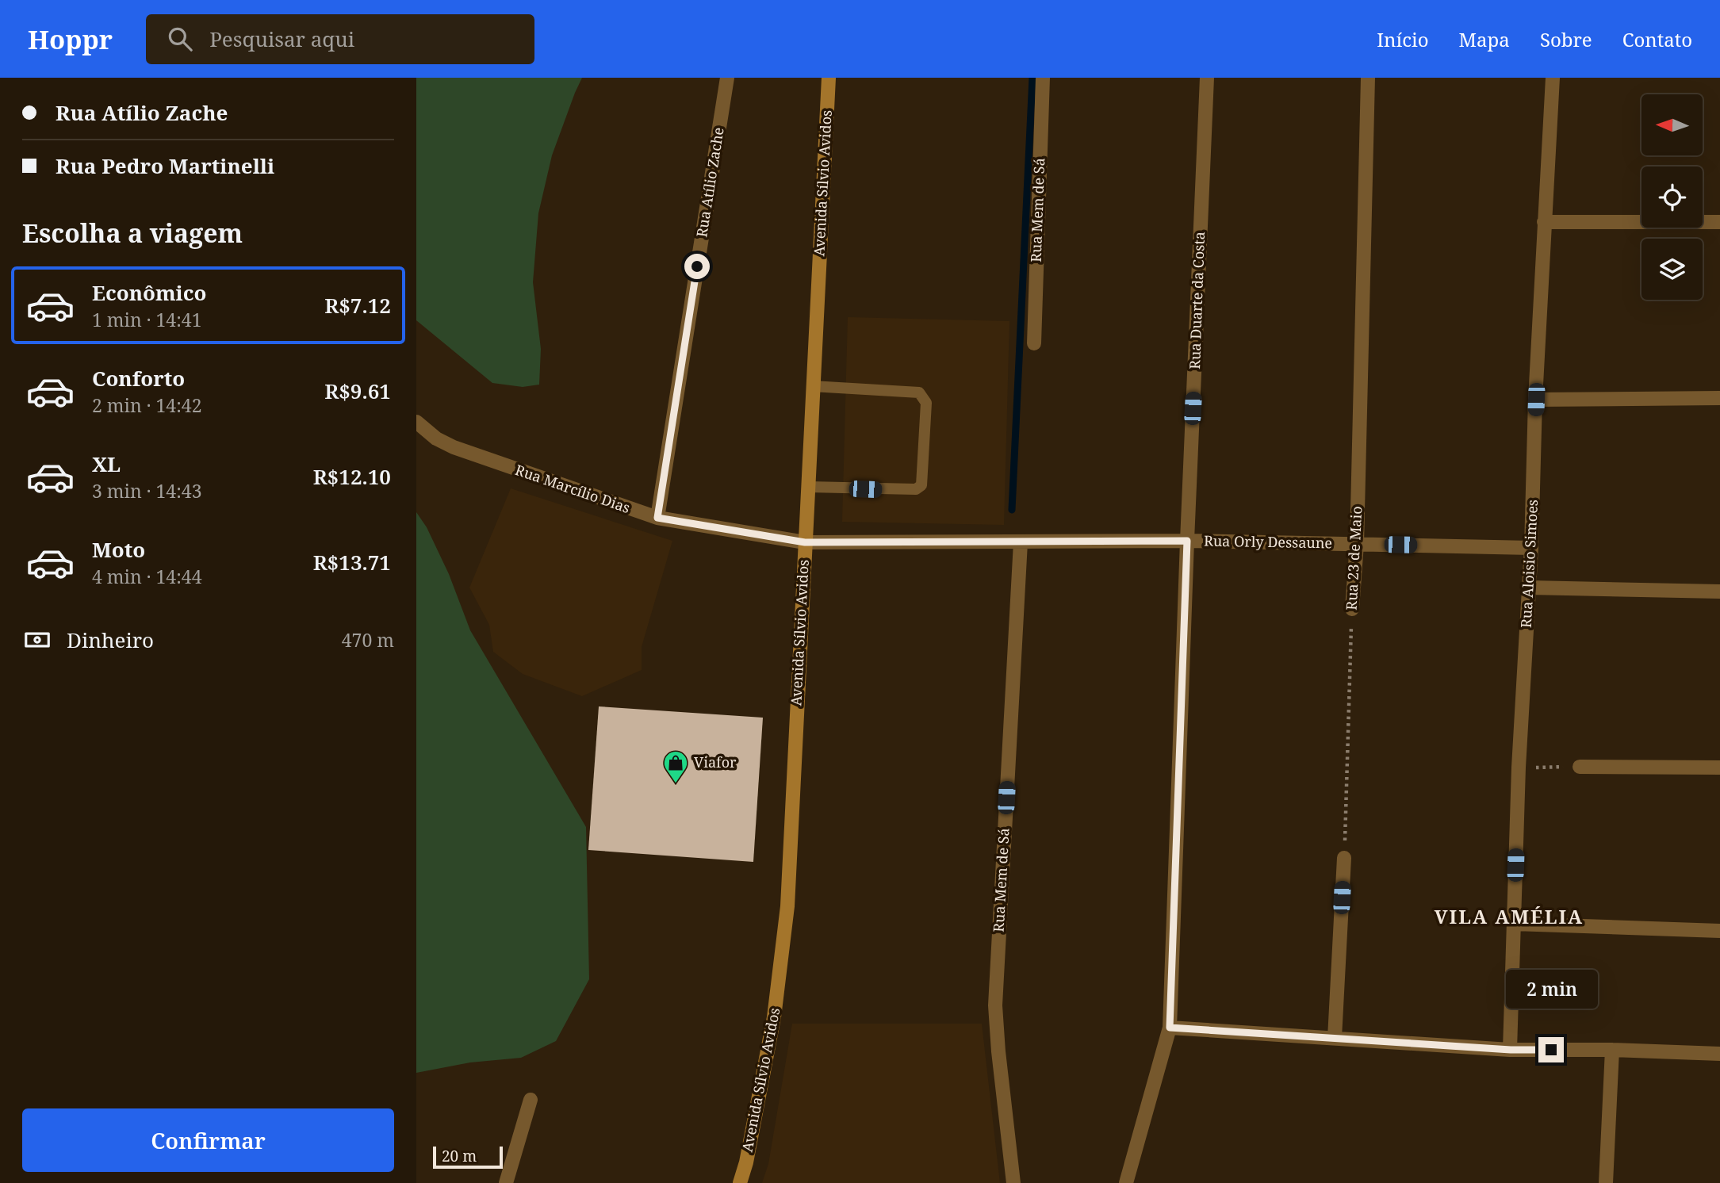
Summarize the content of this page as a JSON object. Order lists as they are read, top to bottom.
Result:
{
  "streets": {
    "main road": ["Avenida Sílvio Avidos"],
    "street": [
      "Rua Atílio Zache",
      "Rua Mem de Sá",
      "Rua Duarte da Costa",
      "Rua Marcílio Dias",
      "Rua Orly Dessaune",
      "Rua 23 de Maio",
      "Rua Aloisio Simoes"
    ]
  },
  "crossings": [
    ["Rua Atílio Zache", "Rua Marcílio Dias"],
    ["Avenida Sílvio Avidos", "Rua Marcílio Dias"],
    ["Avenida Sílvio Avidos", "Rua Orly Dessaune"],
    ["Rua Mem de Sá", "Rua Orly Dessaune"],
    ["Rua Duarte da Costa", "Rua Orly Dessaune"],
    ["Rua Marcílio Dias", "Rua Orly Dessaune"],
    ["Rua Orly Dessaune", "Rua 23 de Maio"],
    ["Rua Orly Dessaune", "Rua Aloisio Simoes"]
  ],
  "districts": ["VILA AMÉLIA"],
  "places": {
    "shop": ["Viafor"]
  },
  "scale_bar": "20 m",
  "north": "left",
  "page": {
    "header": "Hoppr",
    "search": "Pesquisar aqui",
    "nav": [
      "Início",
      "Mapa",
      "Sobre",
      "Contato"
    ],
    "banner": ["Rua Atílio Zache", "Rua Pedro Martinelli"],
    "heading": "Escolha a viagem",
    "list": [
      {
        "name": "Econômico",
        "note": "1 min · 14:41",
        "value": "R$7.12"
      },
      {
        "name": "Conforto",
        "note": "2 min · 14:42",
        "value": "R$9.61"
      },
      {
        "name": "XL",
        "note": "3 min · 14:43",
        "value": "R$12.10"
      },
      {
        "name": "Moto",
        "note": "4 min · 14:44",
        "value": "R$13.71"
      }
    ],
    "pay": ["Dinheiro", "470 m"],
    "bubble": "2 min",
    "buttons": "Confirmar",
    "scale": "20 m"
  }
}
